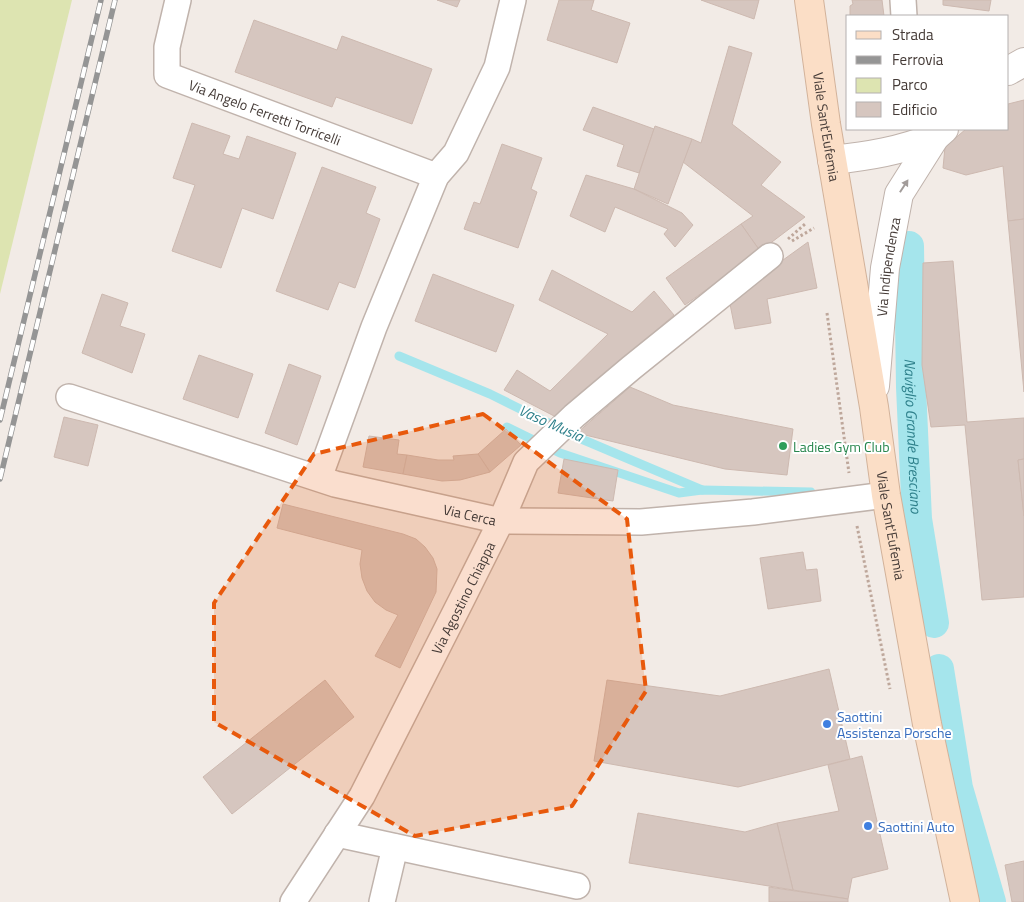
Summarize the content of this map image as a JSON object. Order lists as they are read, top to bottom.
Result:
{
  "streets": {
    "main road": ["Viale Sant'Eufemia"],
    "street": [
      "Via Angelo Ferretti Torricelli",
      "Via Indipendenza",
      "Via Cerca",
      "Via Agostino Chiappa"
    ]
  },
  "crossings": [
    ["Viale Sant'Eufemia", "Via Indipendenza"],
    ["Viale Sant'Eufemia", "Via Cerca"],
    ["Via Cerca", "Via Agostino Chiappa"]
  ],
  "one_way": ["Via Indipendenza"],
  "water": ["Vaso Musia", "Naviglio Grande Bresciano"],
  "places": ["Ladies Gym Club", "Saottini Assistenza Porsche", "Saottini Auto"],
  "legend": [
    "Strada",
    "Ferrovia",
    "Parco",
    "Edificio"
  ]
}
